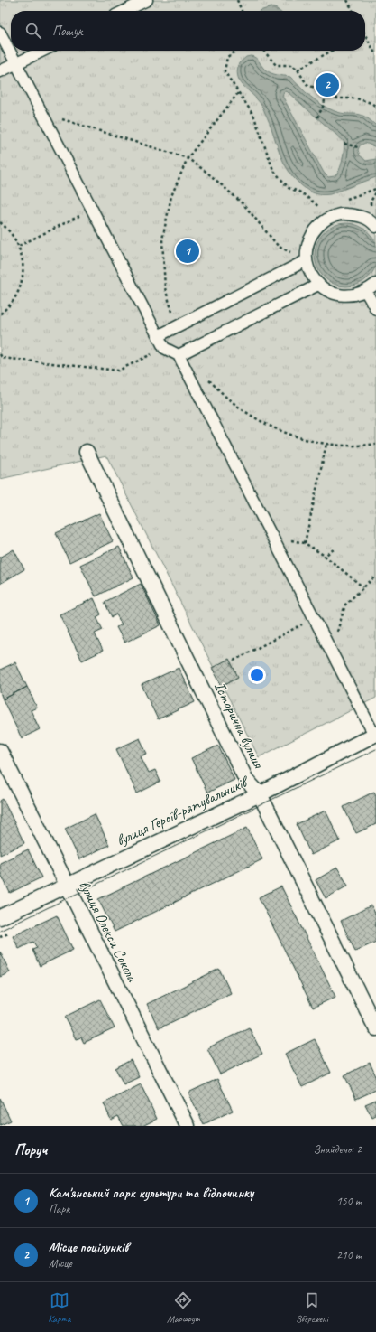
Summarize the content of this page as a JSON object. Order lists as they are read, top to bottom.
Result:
{
  "streets": {
    "street": ["Історична вулиця", "вулиця Героїв-рятувальників", "вулиця Олекси Сокола"]
  },
  "crossings": [
    ["Історична вулиця", "вулиця Героїв-рятувальників"],
    ["вулиця Героїв-рятувальників", "вулиця Олекси Сокола"]
  ],
  "page": {
    "search": "Пошук",
    "pins": ["2", "1"],
    "heading": ["Поруч", "Знайдено: 2"],
    "list": [
      {
        "mark": "1",
        "name": "Кам'янський парк культури та відпочинку",
        "note": "Парк",
        "value": "150 m"
      },
      {
        "mark": "2",
        "name": "Місце поцілунків",
        "note": "Місце",
        "value": "210 m"
      }
    ],
    "nav": ["Карта", "Маршрут", "Збережені"]
  }
}
